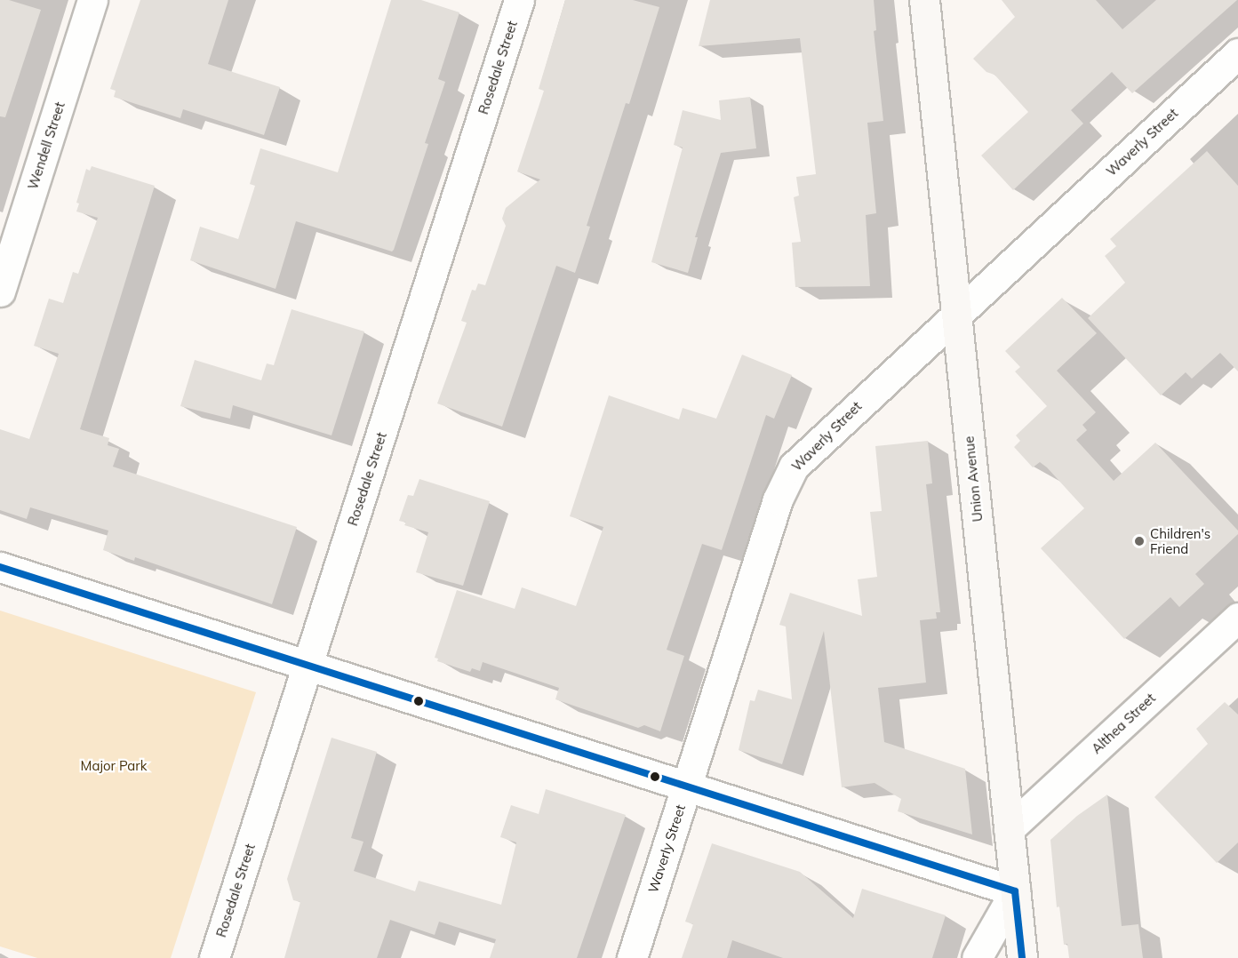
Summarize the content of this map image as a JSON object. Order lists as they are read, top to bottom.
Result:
{
  "streets": {
    "main road": ["Union Avenue"],
    "street": [
      "Rosedale Street",
      "Waverly Street",
      "Wendell Street",
      "Althea Street"
    ]
  },
  "crossings": [
    ["Waverly Street", "Union Avenue"],
    ["Union Avenue", "Althea Street"]
  ],
  "parks": ["Major Park"],
  "places": ["Children's Friend"]
}
